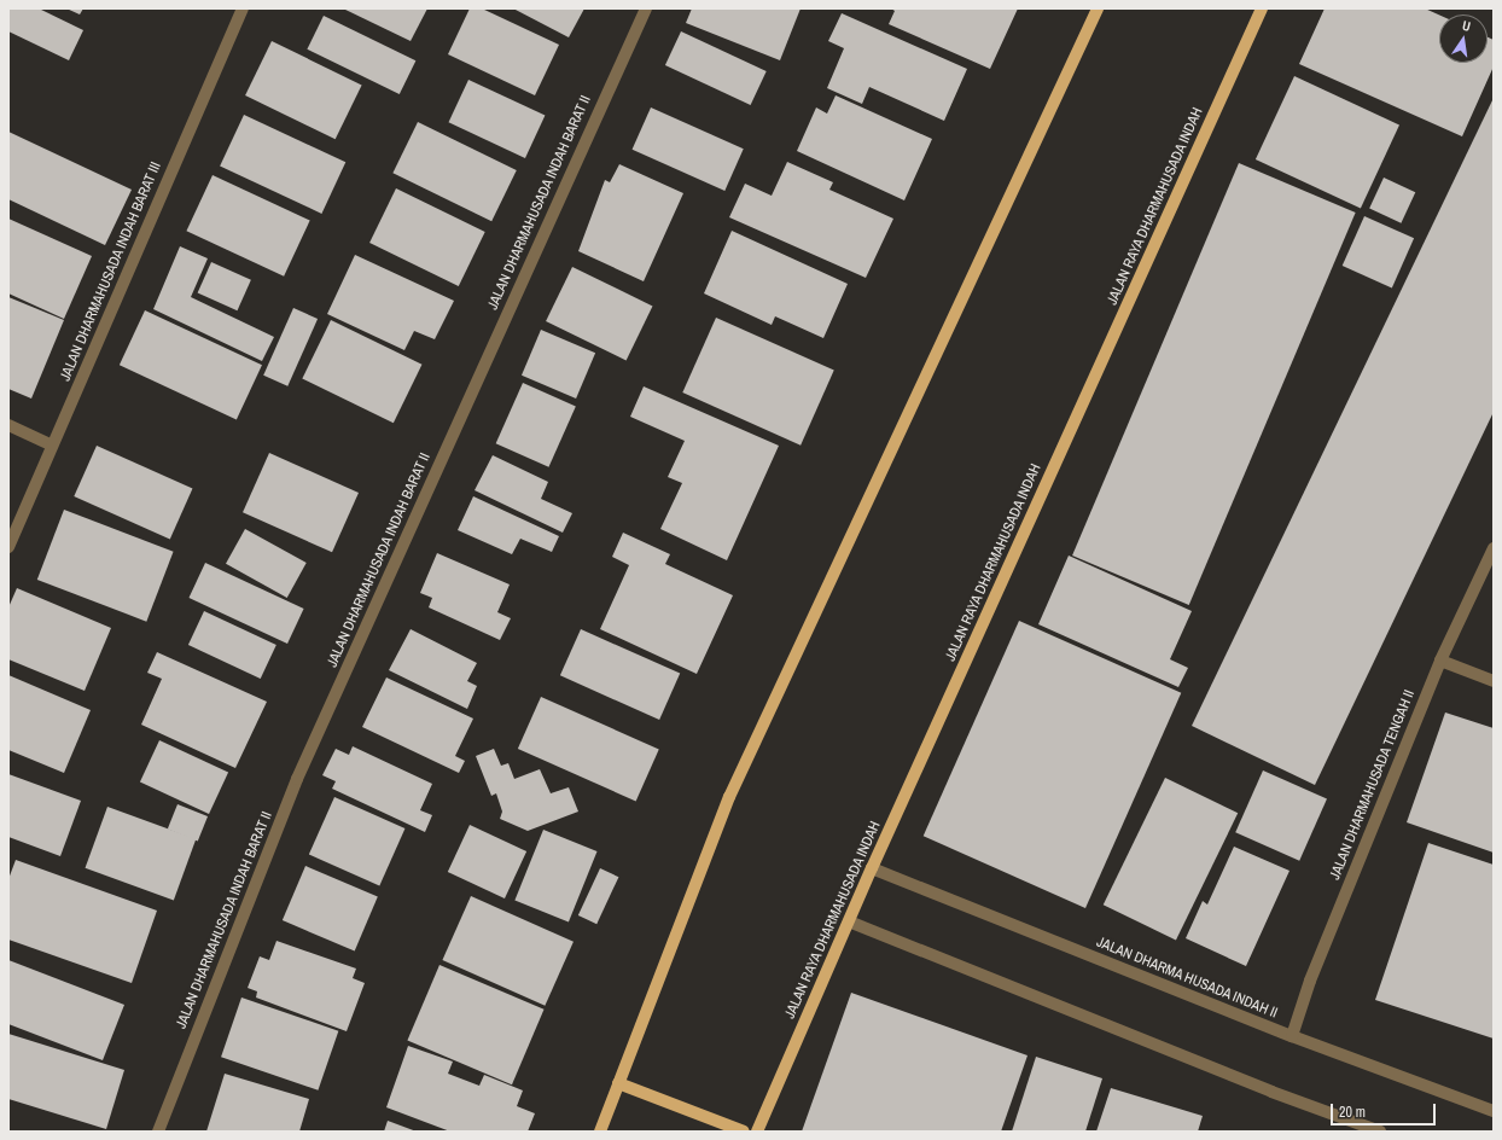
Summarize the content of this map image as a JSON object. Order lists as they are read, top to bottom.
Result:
{
  "streets": {
    "main road": ["JALAN RAYA DHARMAHUSADA INDAH"],
    "street": [
      "JALAN DHARMAHUSADA INDAH BARAT II",
      "JALAN DHARMAHUSADA INDAH BARAT III",
      "JALAN DHARMAHUSADA TENGAH II",
      "JALAN DHARMA HUSADA INDAH II"
    ]
  },
  "crossings": [
    ["JALAN RAYA DHARMAHUSADA INDAH", "JALAN DHARMA HUSADA INDAH II"],
    ["JALAN DHARMAHUSADA TENGAH II", "JALAN DHARMA HUSADA INDAH II"]
  ],
  "scale_bar": "20 m",
  "north": "top"
}
